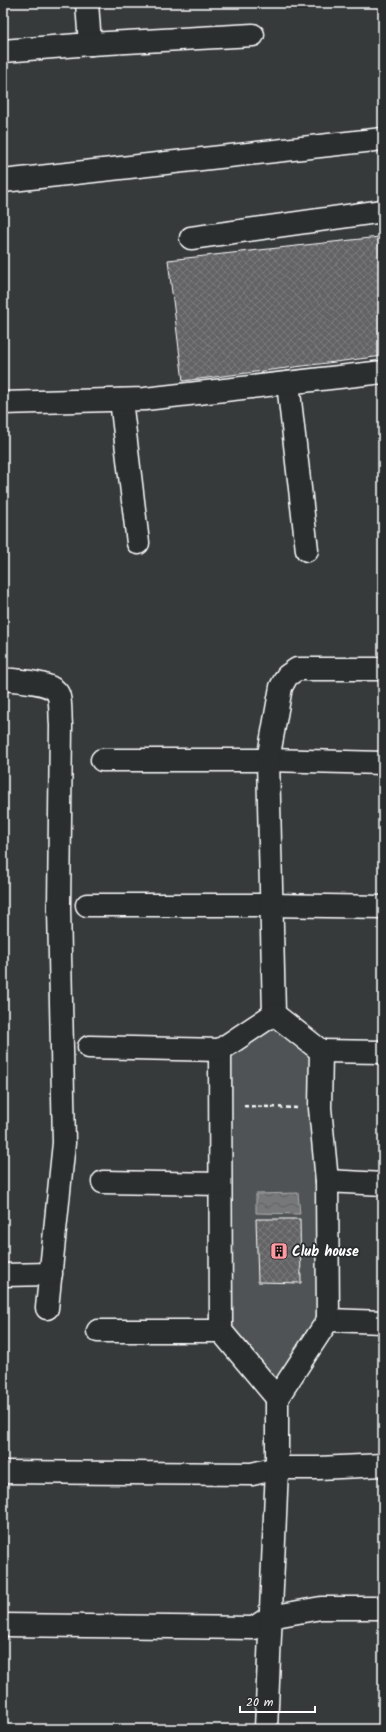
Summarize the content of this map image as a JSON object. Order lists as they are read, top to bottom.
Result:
{
  "places": {
    "building": ["Club house"]
  },
  "scale_bar": "20 m"
}
